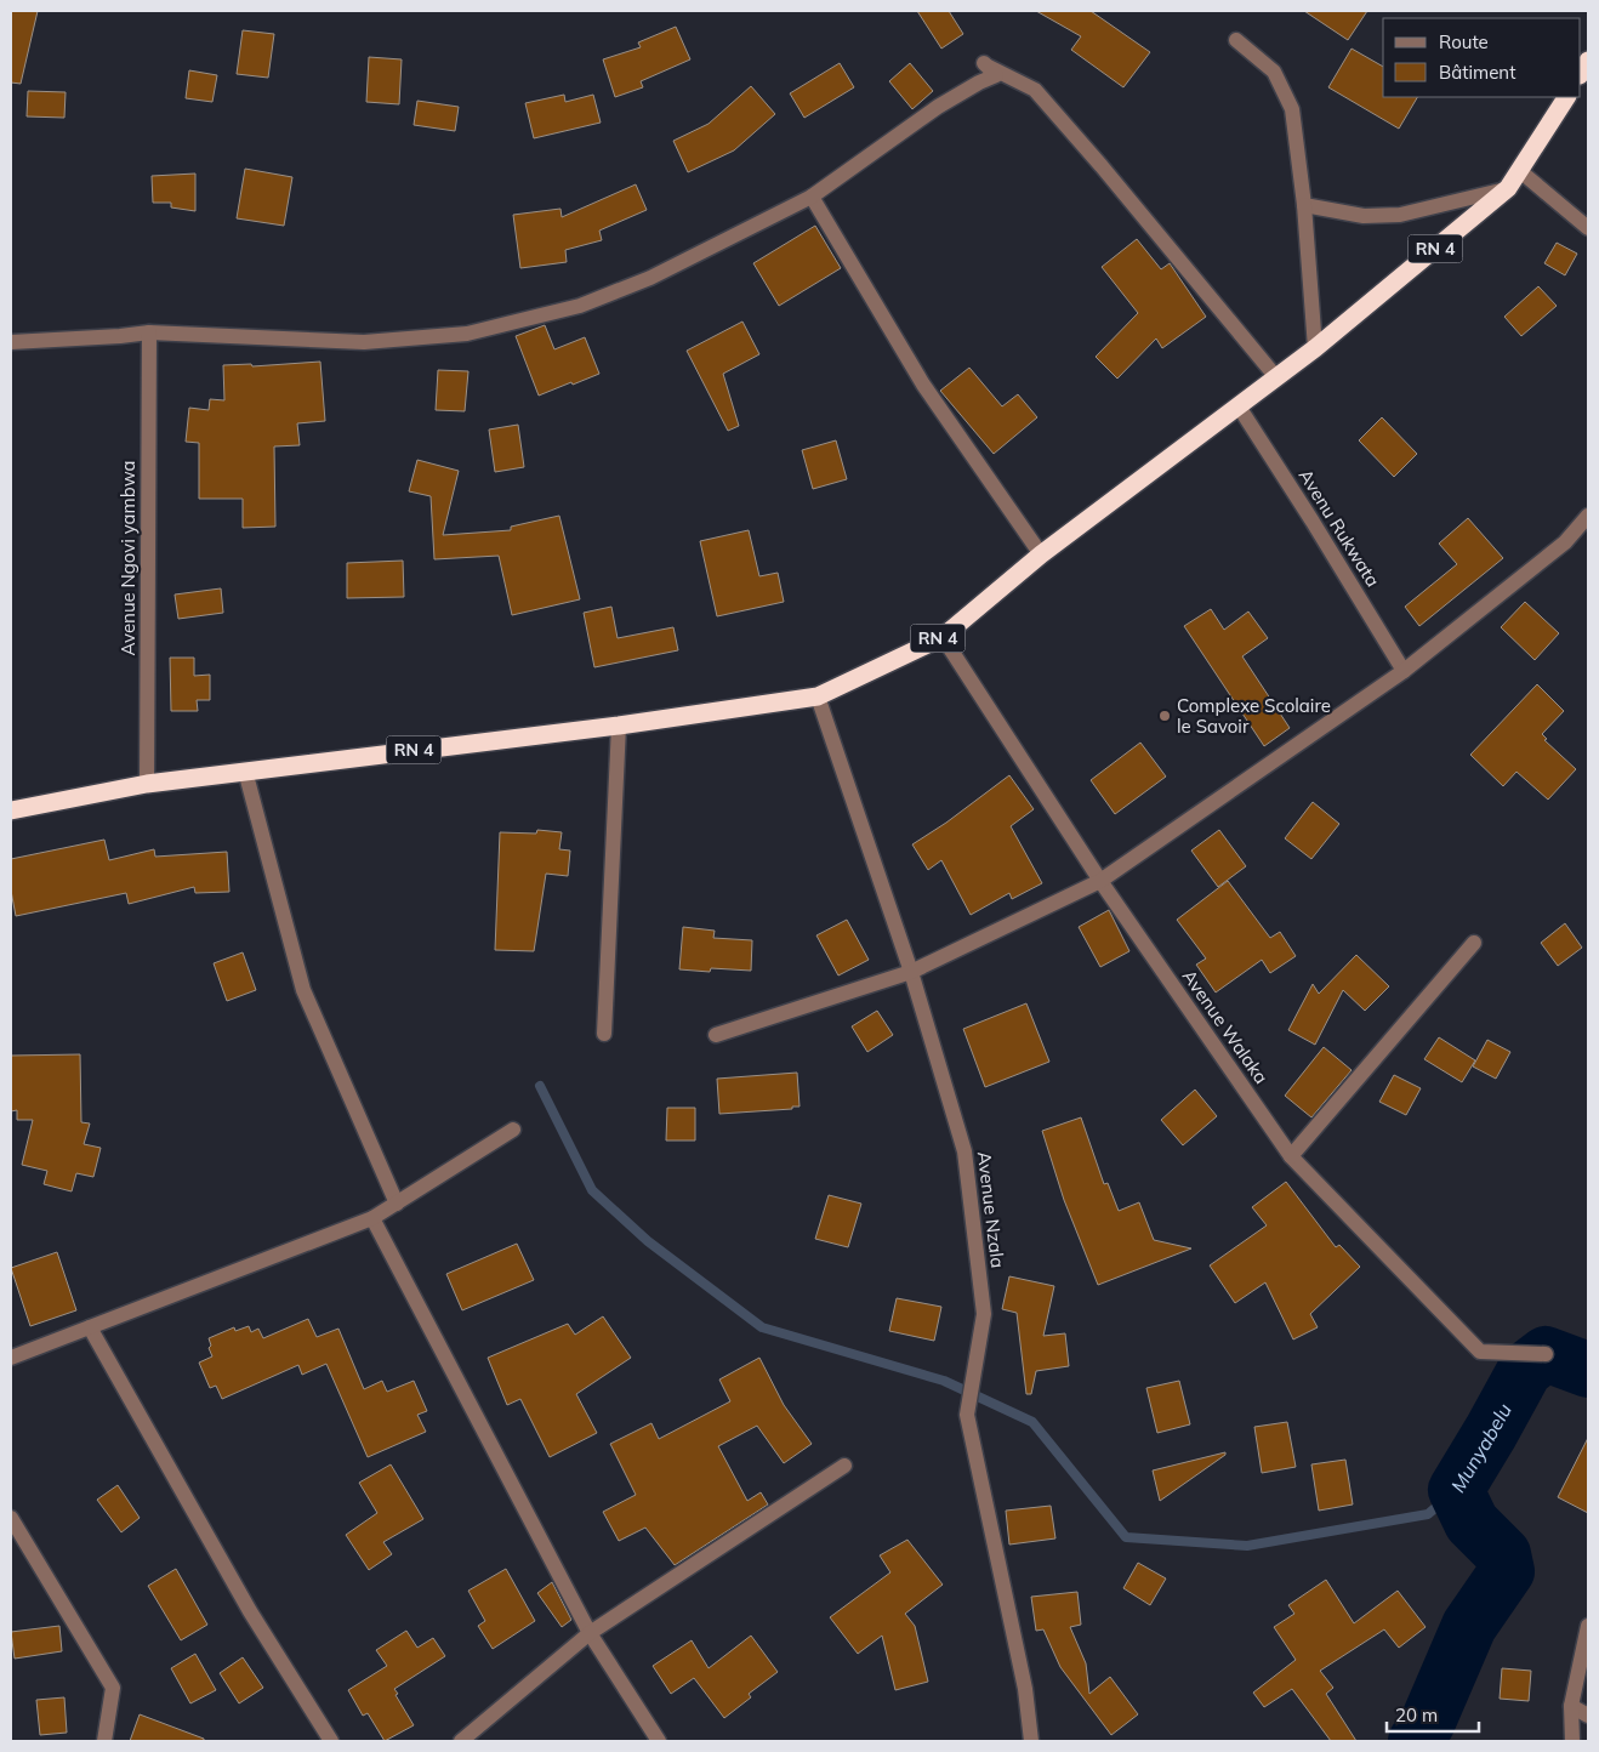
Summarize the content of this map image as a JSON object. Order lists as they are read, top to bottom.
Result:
{
  "streets": {
    "highway": ["RN 4"],
    "street": [
      "Avenu Rukwata",
      "Avenue Ngovi yambwa",
      "Avenue Walaka",
      "Avenue Nzala"
    ]
  },
  "crossings": [
    ["RN 4", "Avenu Rukwata"],
    ["RN 4", "Avenue Ngovi yambwa"],
    ["RN 4", "Avenue Walaka"],
    ["RN 4", "Avenue Nzala"]
  ],
  "water": ["Munyabelu"],
  "places": ["Complexe Scolaire le Savoir"],
  "legend": ["Route", "Bâtiment"],
  "scale_bar": "20 m"
}
